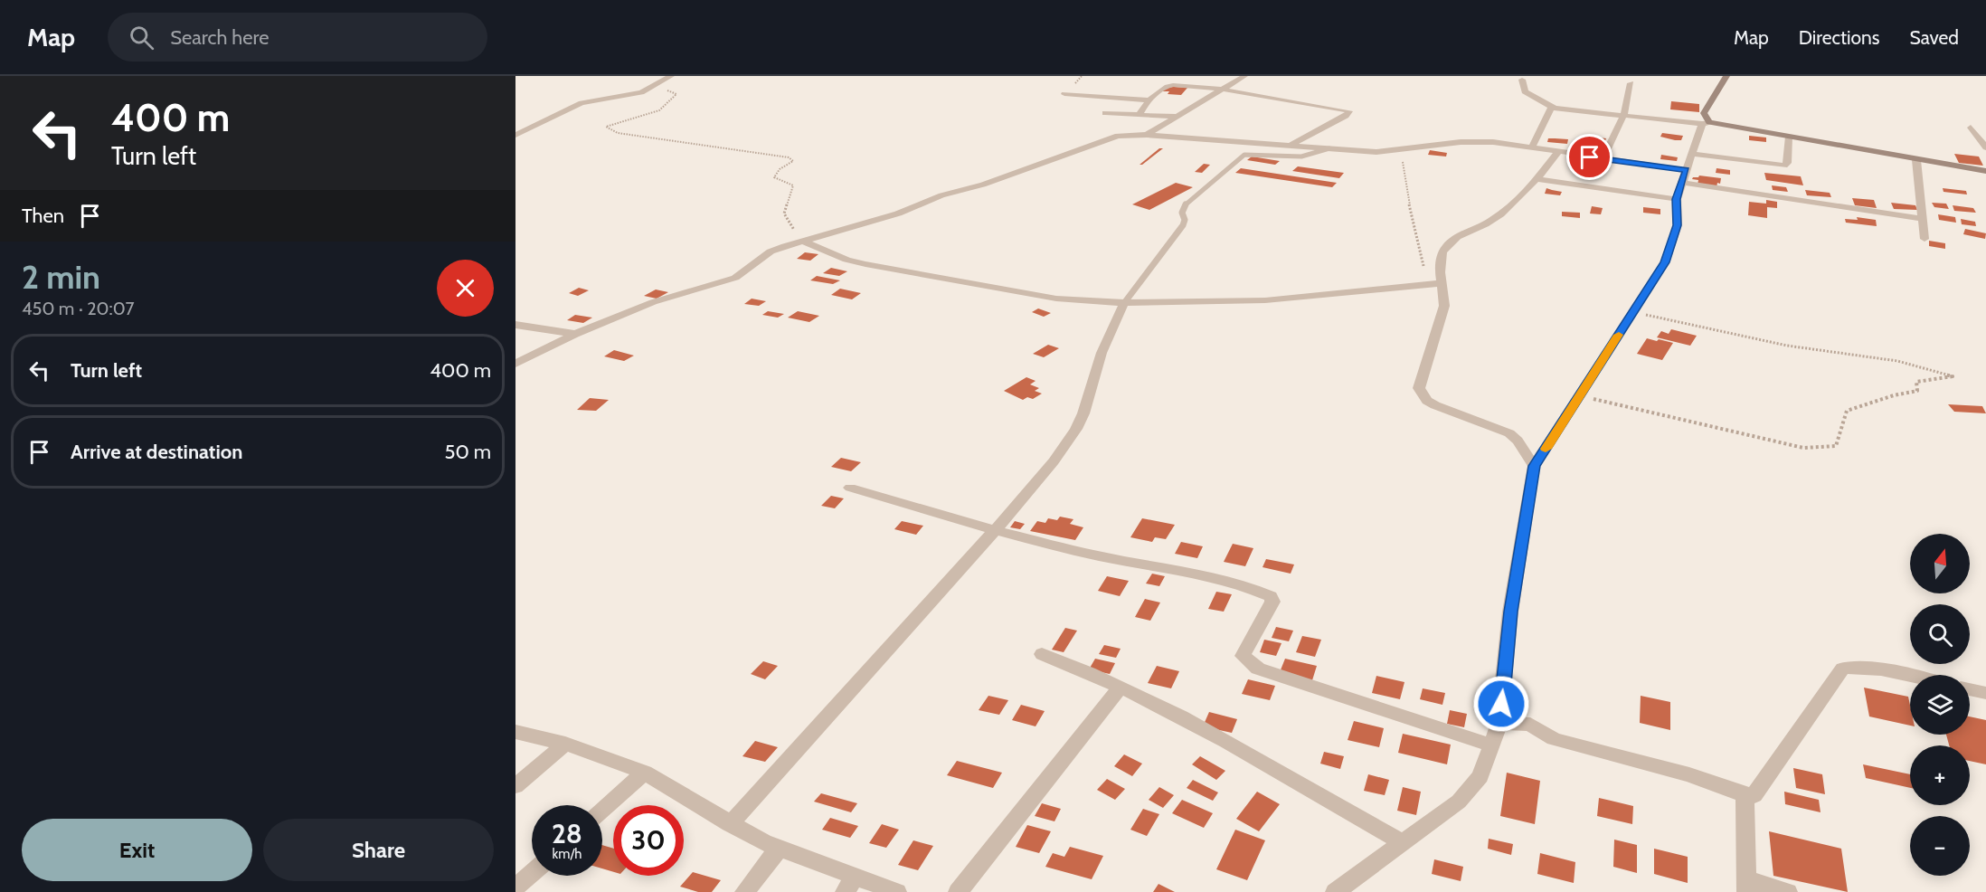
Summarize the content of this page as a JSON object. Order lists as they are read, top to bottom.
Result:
{
  "north": "top",
  "page": {
    "header": "Map",
    "search": "Search here",
    "nav": ["Map", "Directions", "Saved"],
    "turn": ["400 m", "Turn left"],
    "then": "Then",
    "heading": ["2 min", "450 m · 20:07"],
    "list": [
      {
        "name": "Turn left",
        "value": "400 m"
      },
      {
        "name": "Arrive at destination",
        "value": "50 m"
      }
    ],
    "map_buttons": ["+", "−"],
    "speed": "28 km/h",
    "limit": "30",
    "buttons": ["Exit", "Share"]
  }
}
